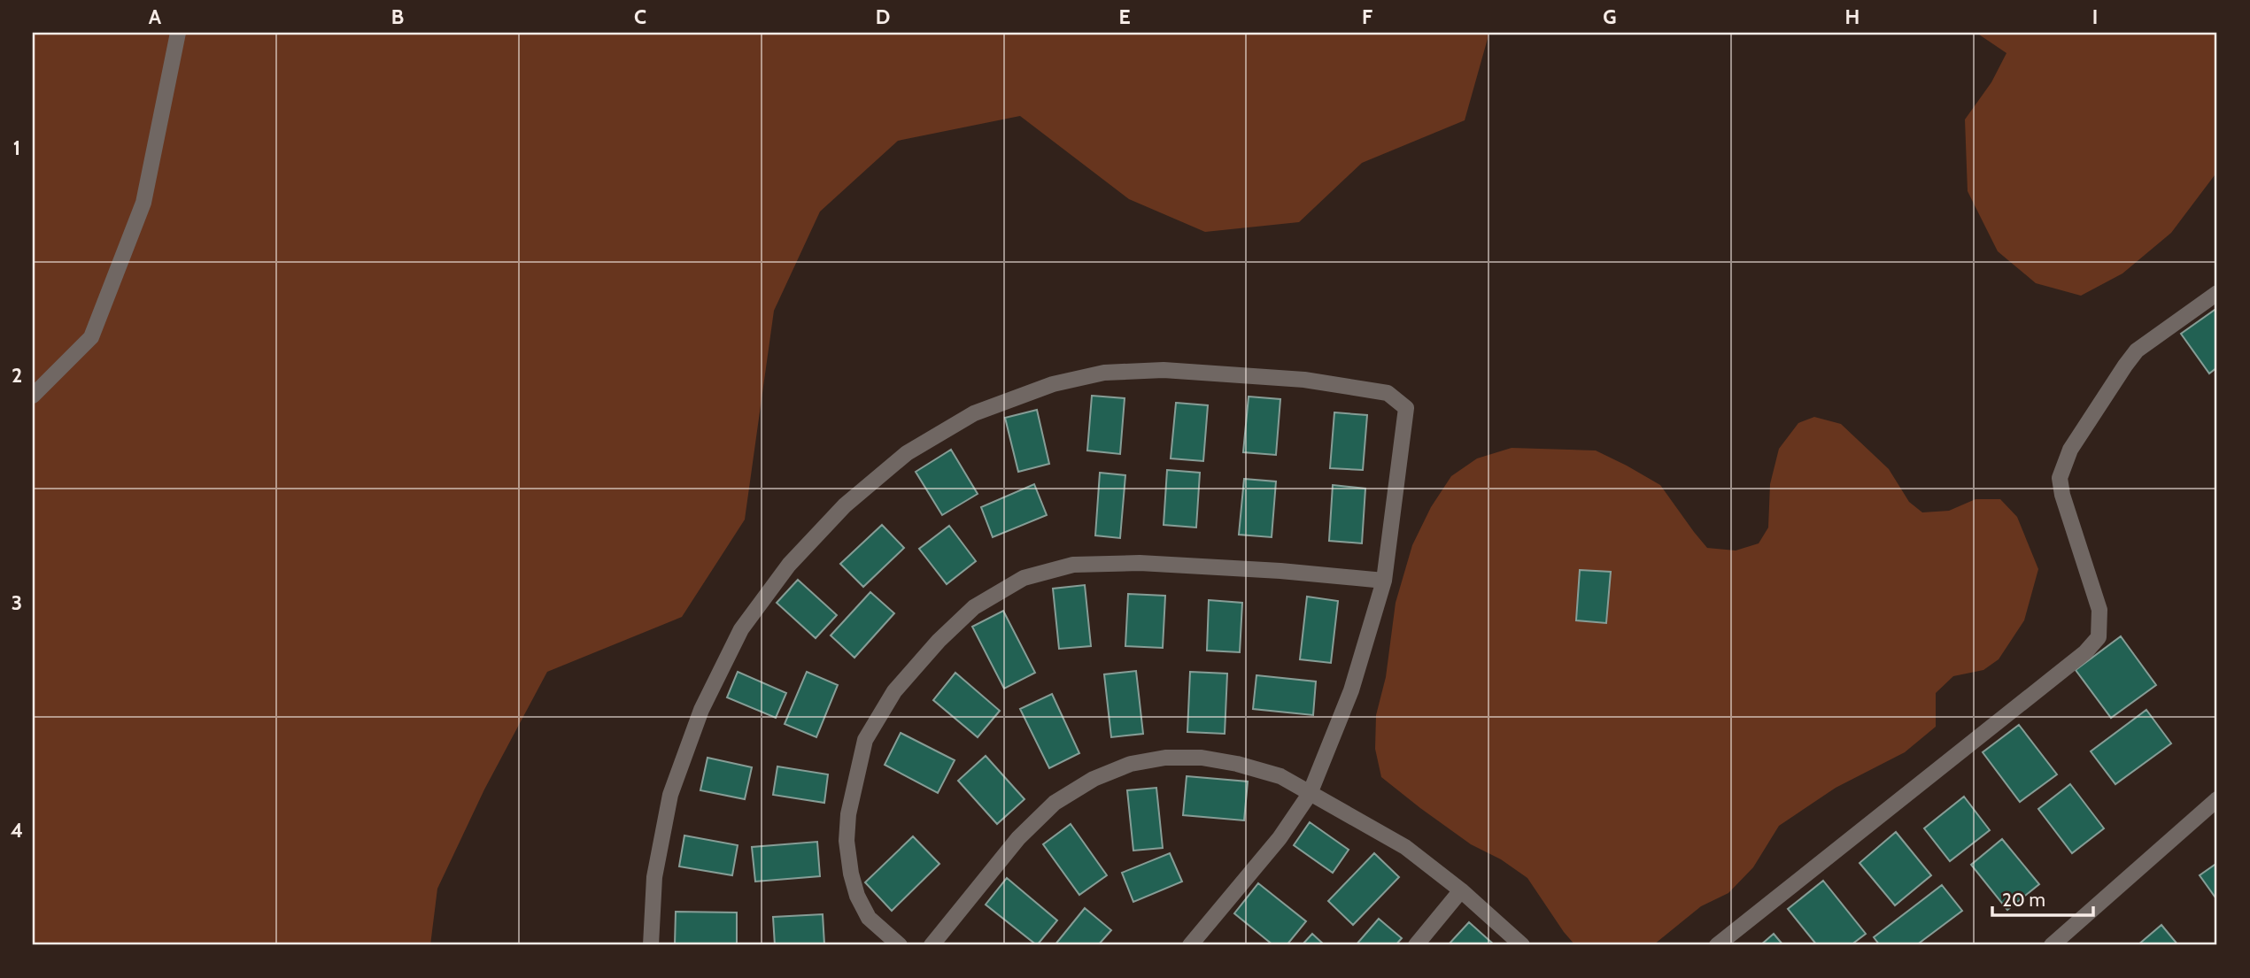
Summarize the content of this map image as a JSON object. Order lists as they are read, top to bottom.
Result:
{
  "scale_bar": "20 m",
  "grid": {
    "columns": [
      "A",
      "B",
      "C",
      "D",
      "E",
      "F",
      "G",
      "H",
      "I"
    ],
    "rows": [
      "1",
      "2",
      "3",
      "4"
    ]
  }
}
